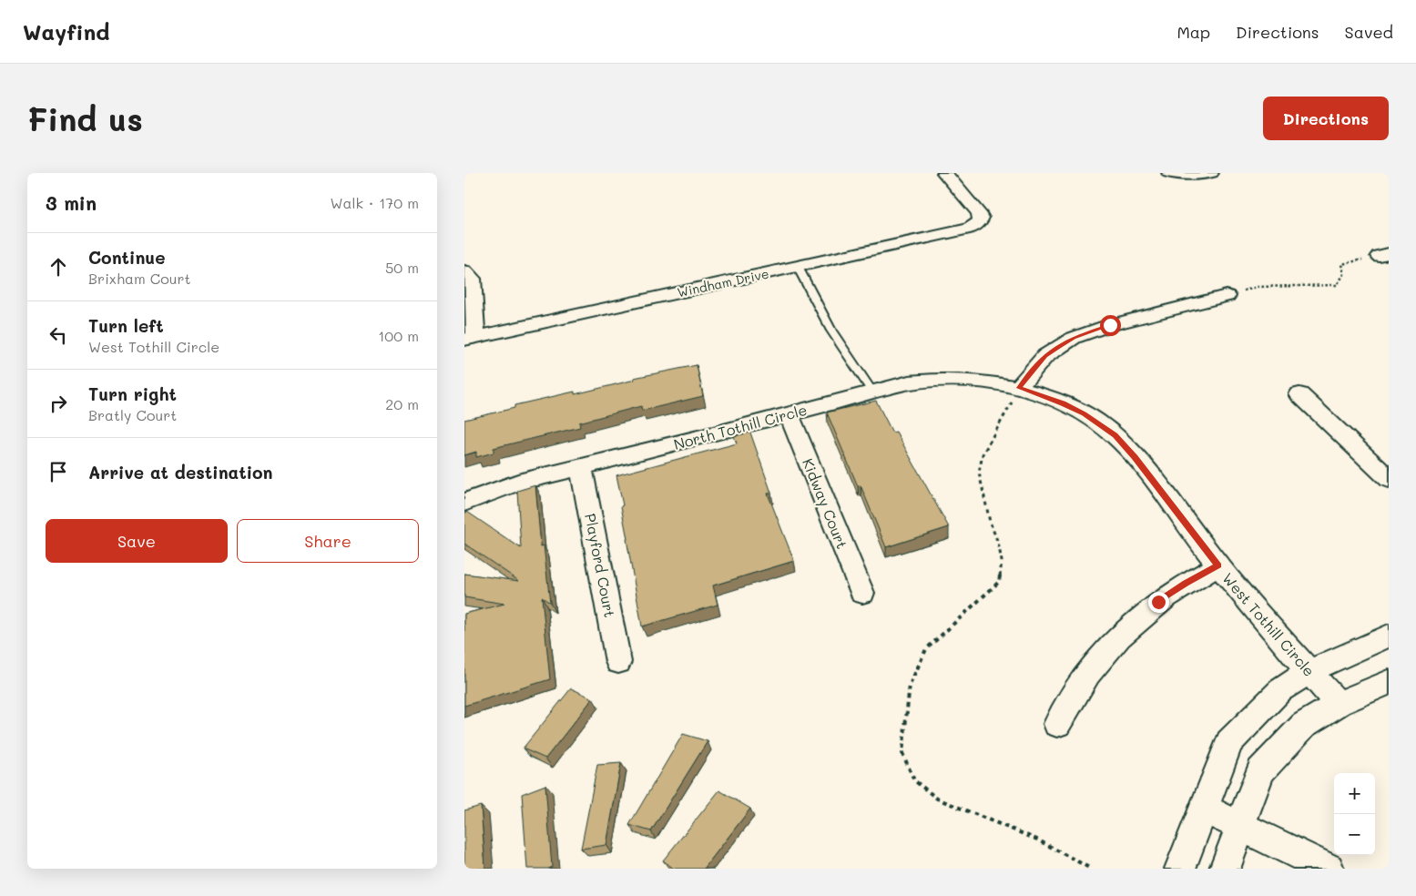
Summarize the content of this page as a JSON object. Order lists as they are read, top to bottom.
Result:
{
  "streets": {
    "street": [
      "Windham Drive",
      "North Tothill Circle",
      "Kidway Court",
      "Playford Court",
      "West Tothill Circle"
    ]
  },
  "crossings": [
    ["North Tothill Circle", "Kidway Court"],
    ["North Tothill Circle", "Playford Court"],
    ["North Tothill Circle", "West Tothill Circle"]
  ],
  "page": {
    "header": "Wayfind",
    "nav": ["Map", "Directions", "Saved"],
    "buttons": [
      "Directions",
      ["Save", "Share"]
    ],
    "title": "Find us",
    "heading": ["3 min", "Walk · 170 m"],
    "list": [
      ["Continue", "Brixham Court", "50 m"],
      ["Turn left", "West Tothill Circle", "100 m"],
      ["Turn right", "Bratly Court", "20 m"],
      "Arrive at destination"
    ],
    "map_buttons": ["+", "−"]
  }
}
